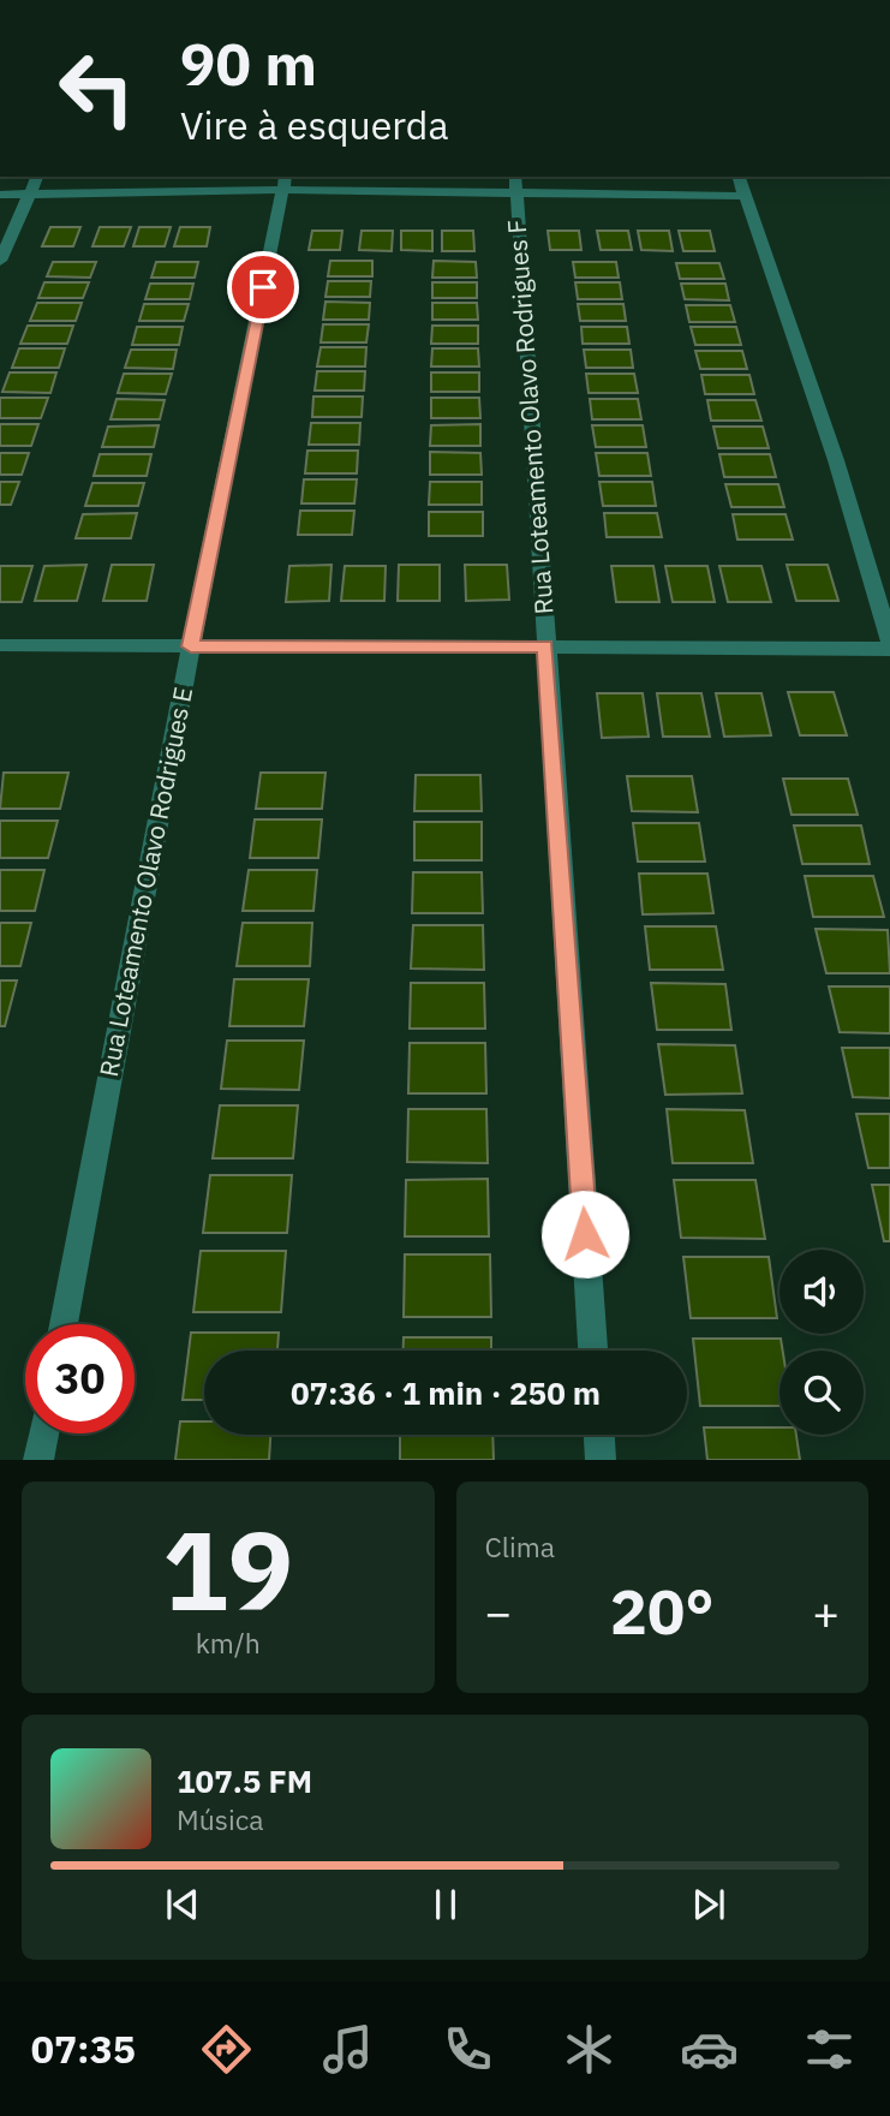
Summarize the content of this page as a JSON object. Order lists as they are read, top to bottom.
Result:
{
  "streets": {
    "street": ["Rua Loteamento Olavo Rodrigues F", "Rua Loteamento Olavo Rodrigues E"]
  },
  "page": {
    "turn": ["90 m", "Vire à esquerda"],
    "limit": "30",
    "trip": "07:36 · 1 min · 250 m",
    "tile": [
      ["19", "km/h"],
      "Clima"
    ],
    "heat": ["−", "20°", "+"],
    "song": ["107.5 FM", "Música"],
    "tabs": "07:35"
  }
}
